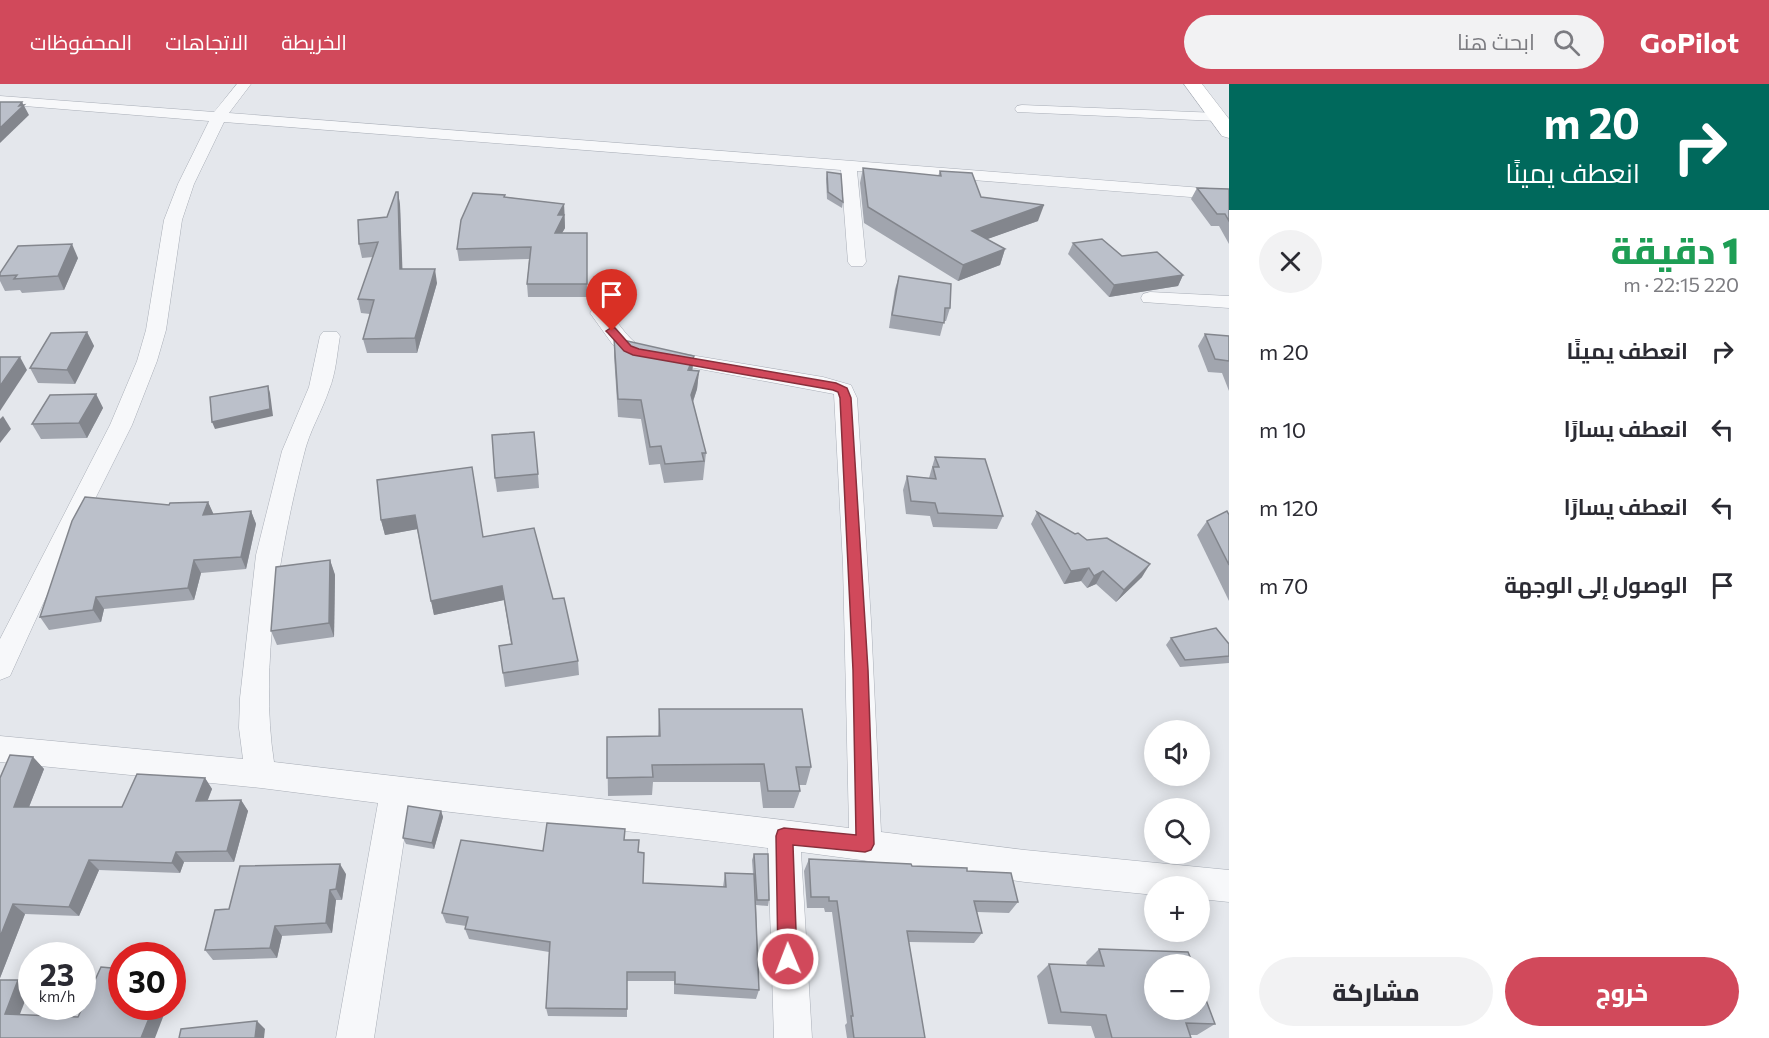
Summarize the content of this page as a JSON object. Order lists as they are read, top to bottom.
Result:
{
  "page": {
    "header": "GoPilot",
    "search": "ابحث هنا",
    "nav": ["الخريطة", "الاتجاهات", "المحفوظات"],
    "turn": ["20 m", "انعطف يمينًا"],
    "heading": ["1 دقيقة", "220 m · 22:15"],
    "list": [
      {
        "name": "انعطف يمينًا",
        "value": "20 m"
      },
      {
        "name": "انعطف يسارًا",
        "value": "10 m"
      },
      {
        "name": "انعطف يسارًا",
        "value": "120 m"
      },
      {
        "name": "الوصول إلى الوجهة",
        "value": "70 m"
      }
    ],
    "map_buttons": ["+", "−"],
    "speed": "23 km/h",
    "limit": "30",
    "buttons": ["خروج", "مشاركة"]
  }
}
